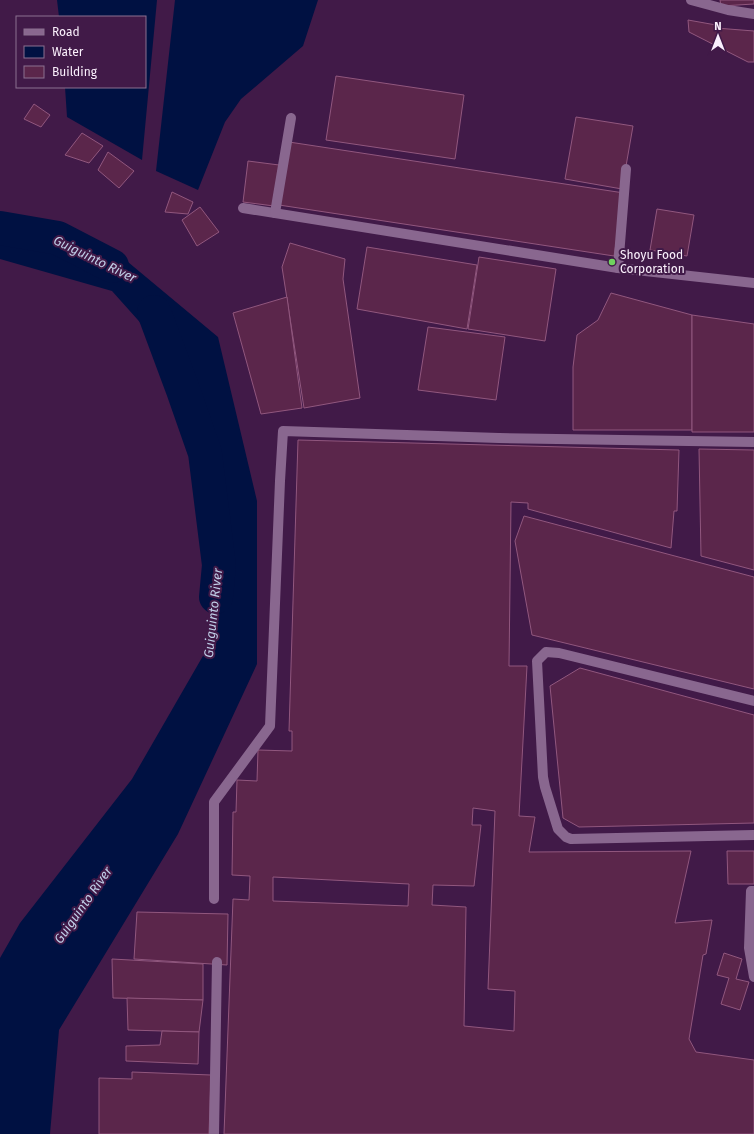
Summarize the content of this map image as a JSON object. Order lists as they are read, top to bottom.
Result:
{
  "water": ["Guiguinto River"],
  "places": ["Shoyu Food Corporation"],
  "legend": ["Road", "Water", "Building"],
  "north": "top"
}
